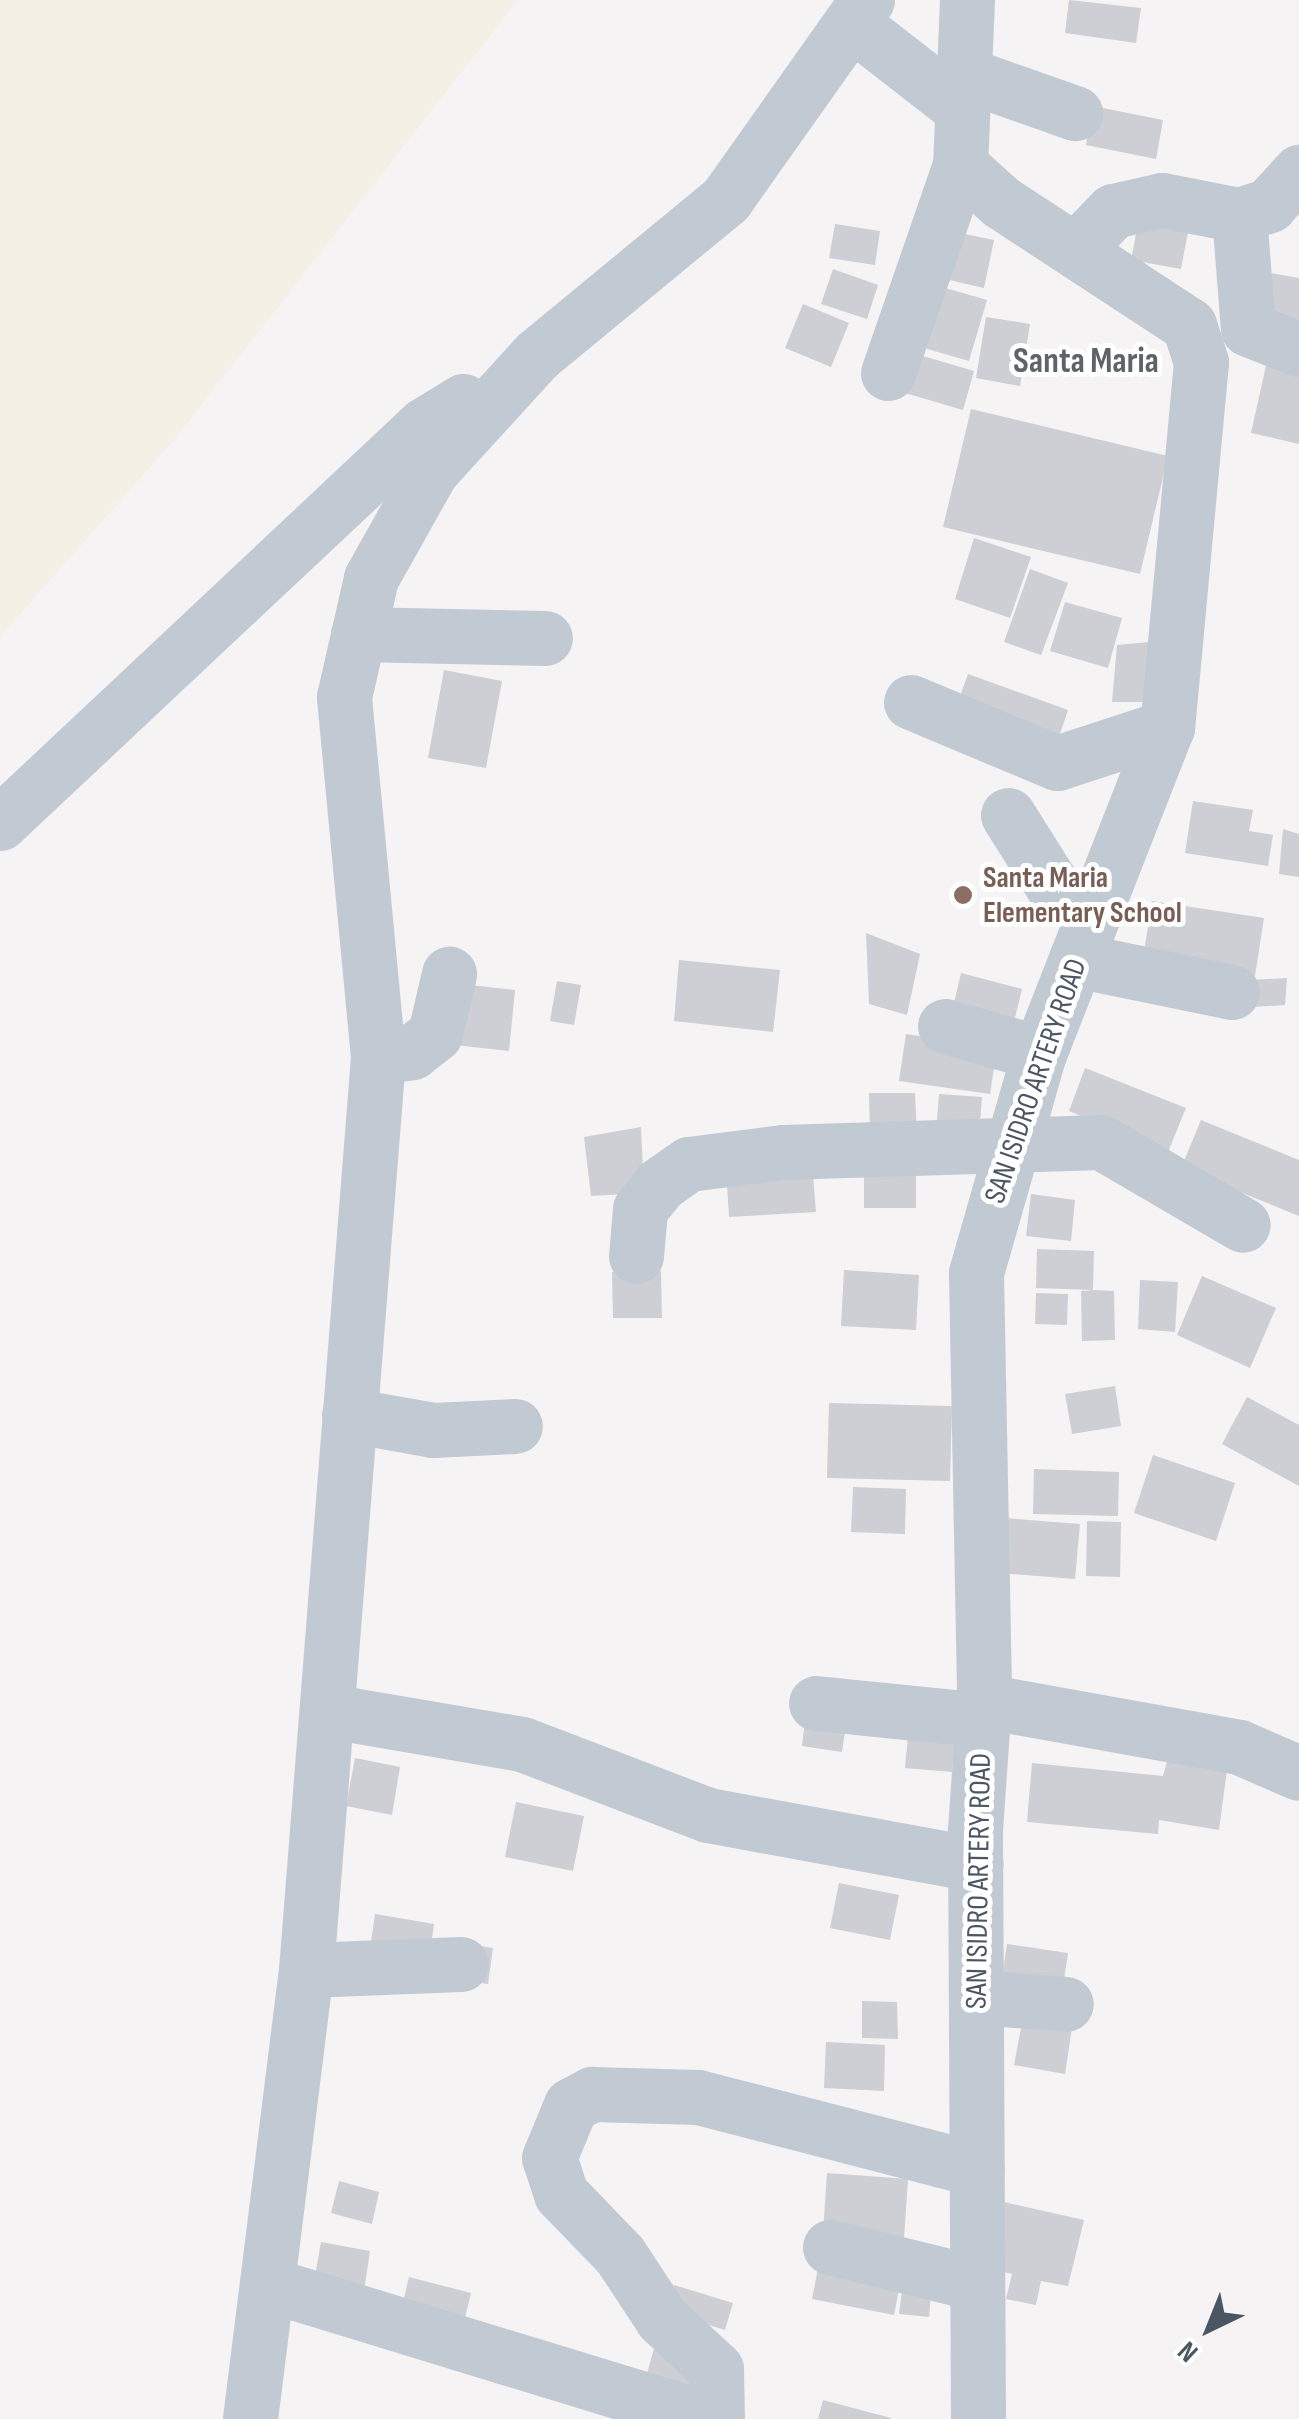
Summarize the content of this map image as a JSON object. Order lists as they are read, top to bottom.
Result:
{
  "streets": {
    "street": ["SAN ISIDRO ARTERY ROAD"]
  },
  "districts": ["Santa Maria"],
  "places": ["Santa Maria Elementary School"],
  "north": "bottom left"
}
